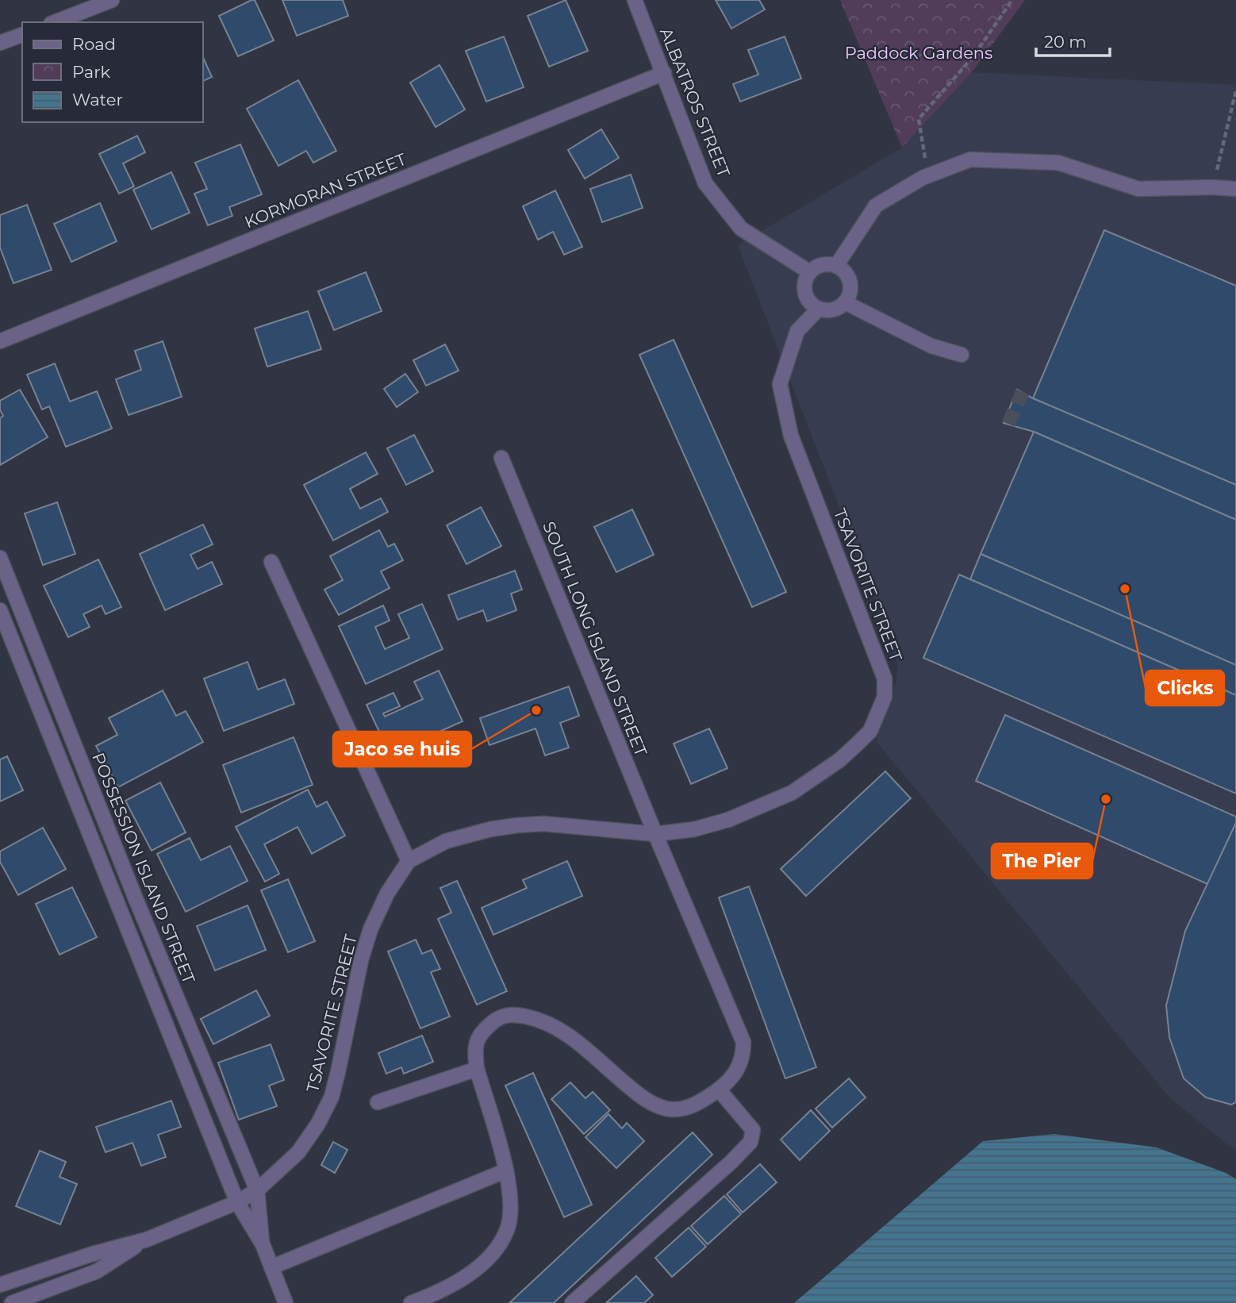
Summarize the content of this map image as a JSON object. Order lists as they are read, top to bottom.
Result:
{
  "streets": {
    "street": [
      "ALBATROS STREET",
      "KORMORAN STREET",
      "TSAVORITE STREET",
      "SOUTH LONG ISLAND STREET",
      "POSSESSION ISLAND STREET"
    ]
  },
  "crossings": [
    ["ALBATROS STREET", "KORMORAN STREET"],
    ["ALBATROS STREET", "TSAVORITE STREET"],
    ["TSAVORITE STREET", "SOUTH LONG ISLAND STREET"],
    ["TSAVORITE STREET", "POSSESSION ISLAND STREET"]
  ],
  "parks": ["Paddock Gardens"],
  "places": ["Clicks", "Jaco se huis", "The Pier"],
  "legend": ["Road", "Park", "Water"],
  "scale_bar": "20 m"
}
